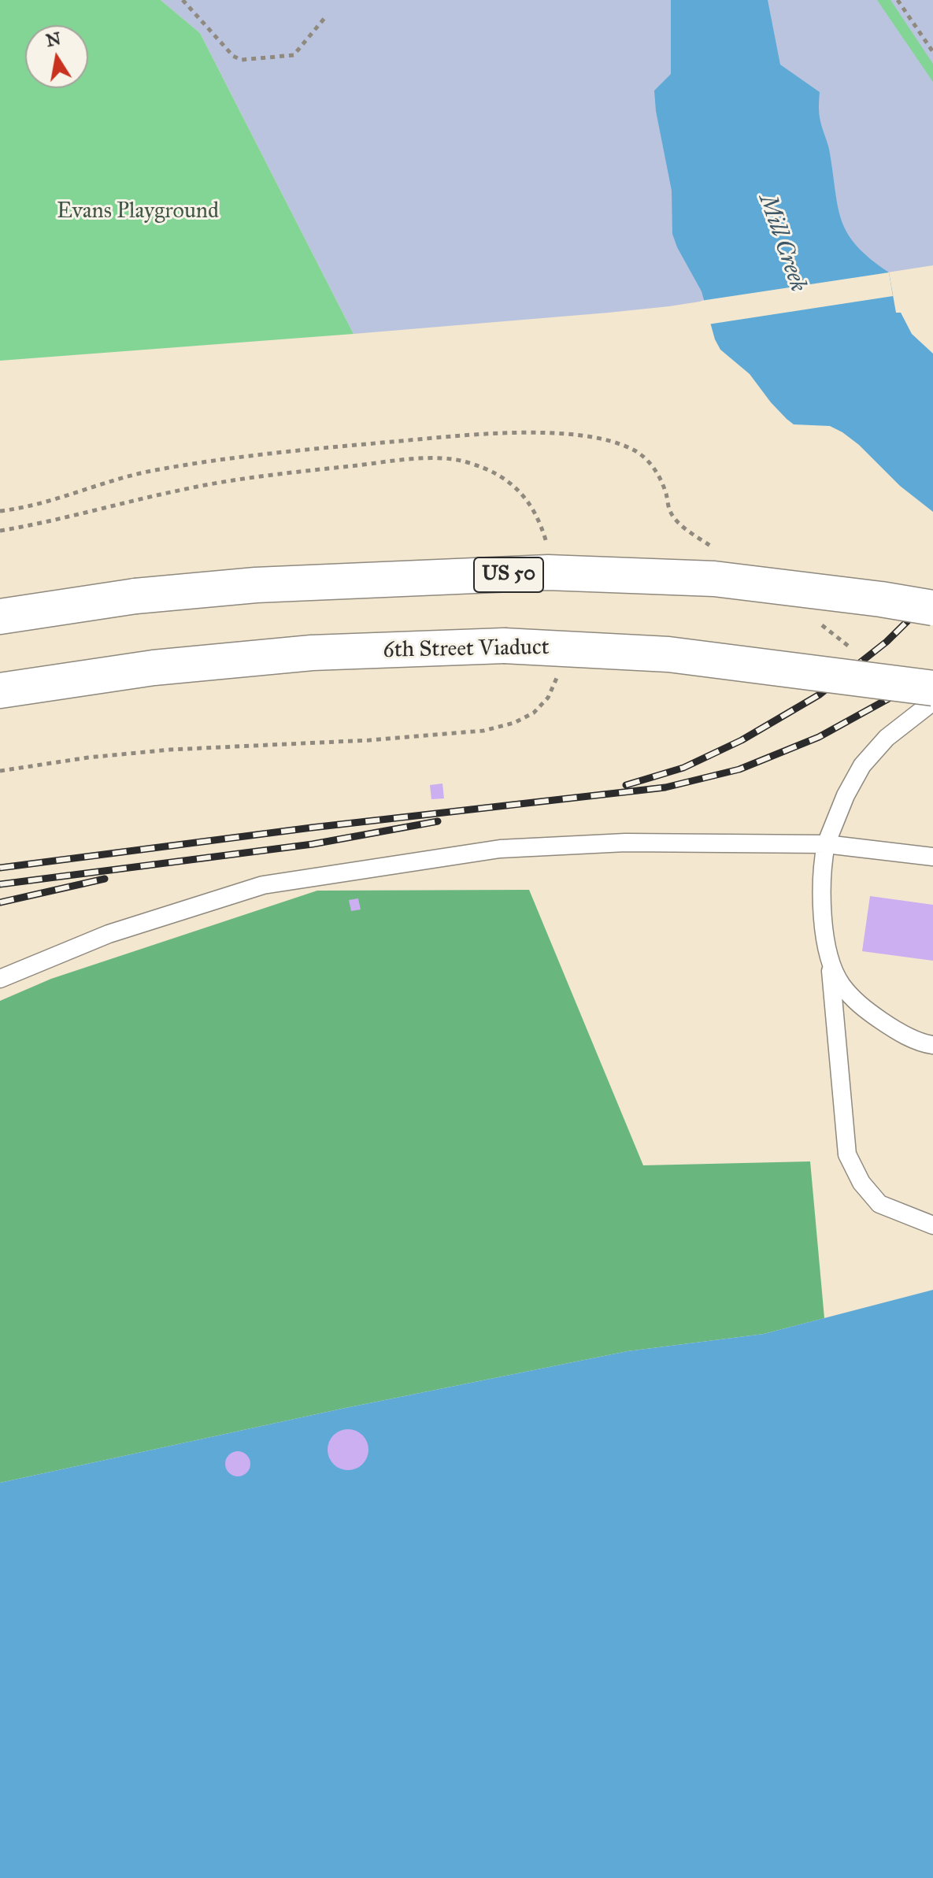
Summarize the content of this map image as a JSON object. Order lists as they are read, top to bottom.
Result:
{
  "streets": {
    "highway": ["US 50", "6th Street Viaduct"]
  },
  "water": ["Mill Creek"],
  "parks": ["Evans Playground"],
  "north": "top"
}
